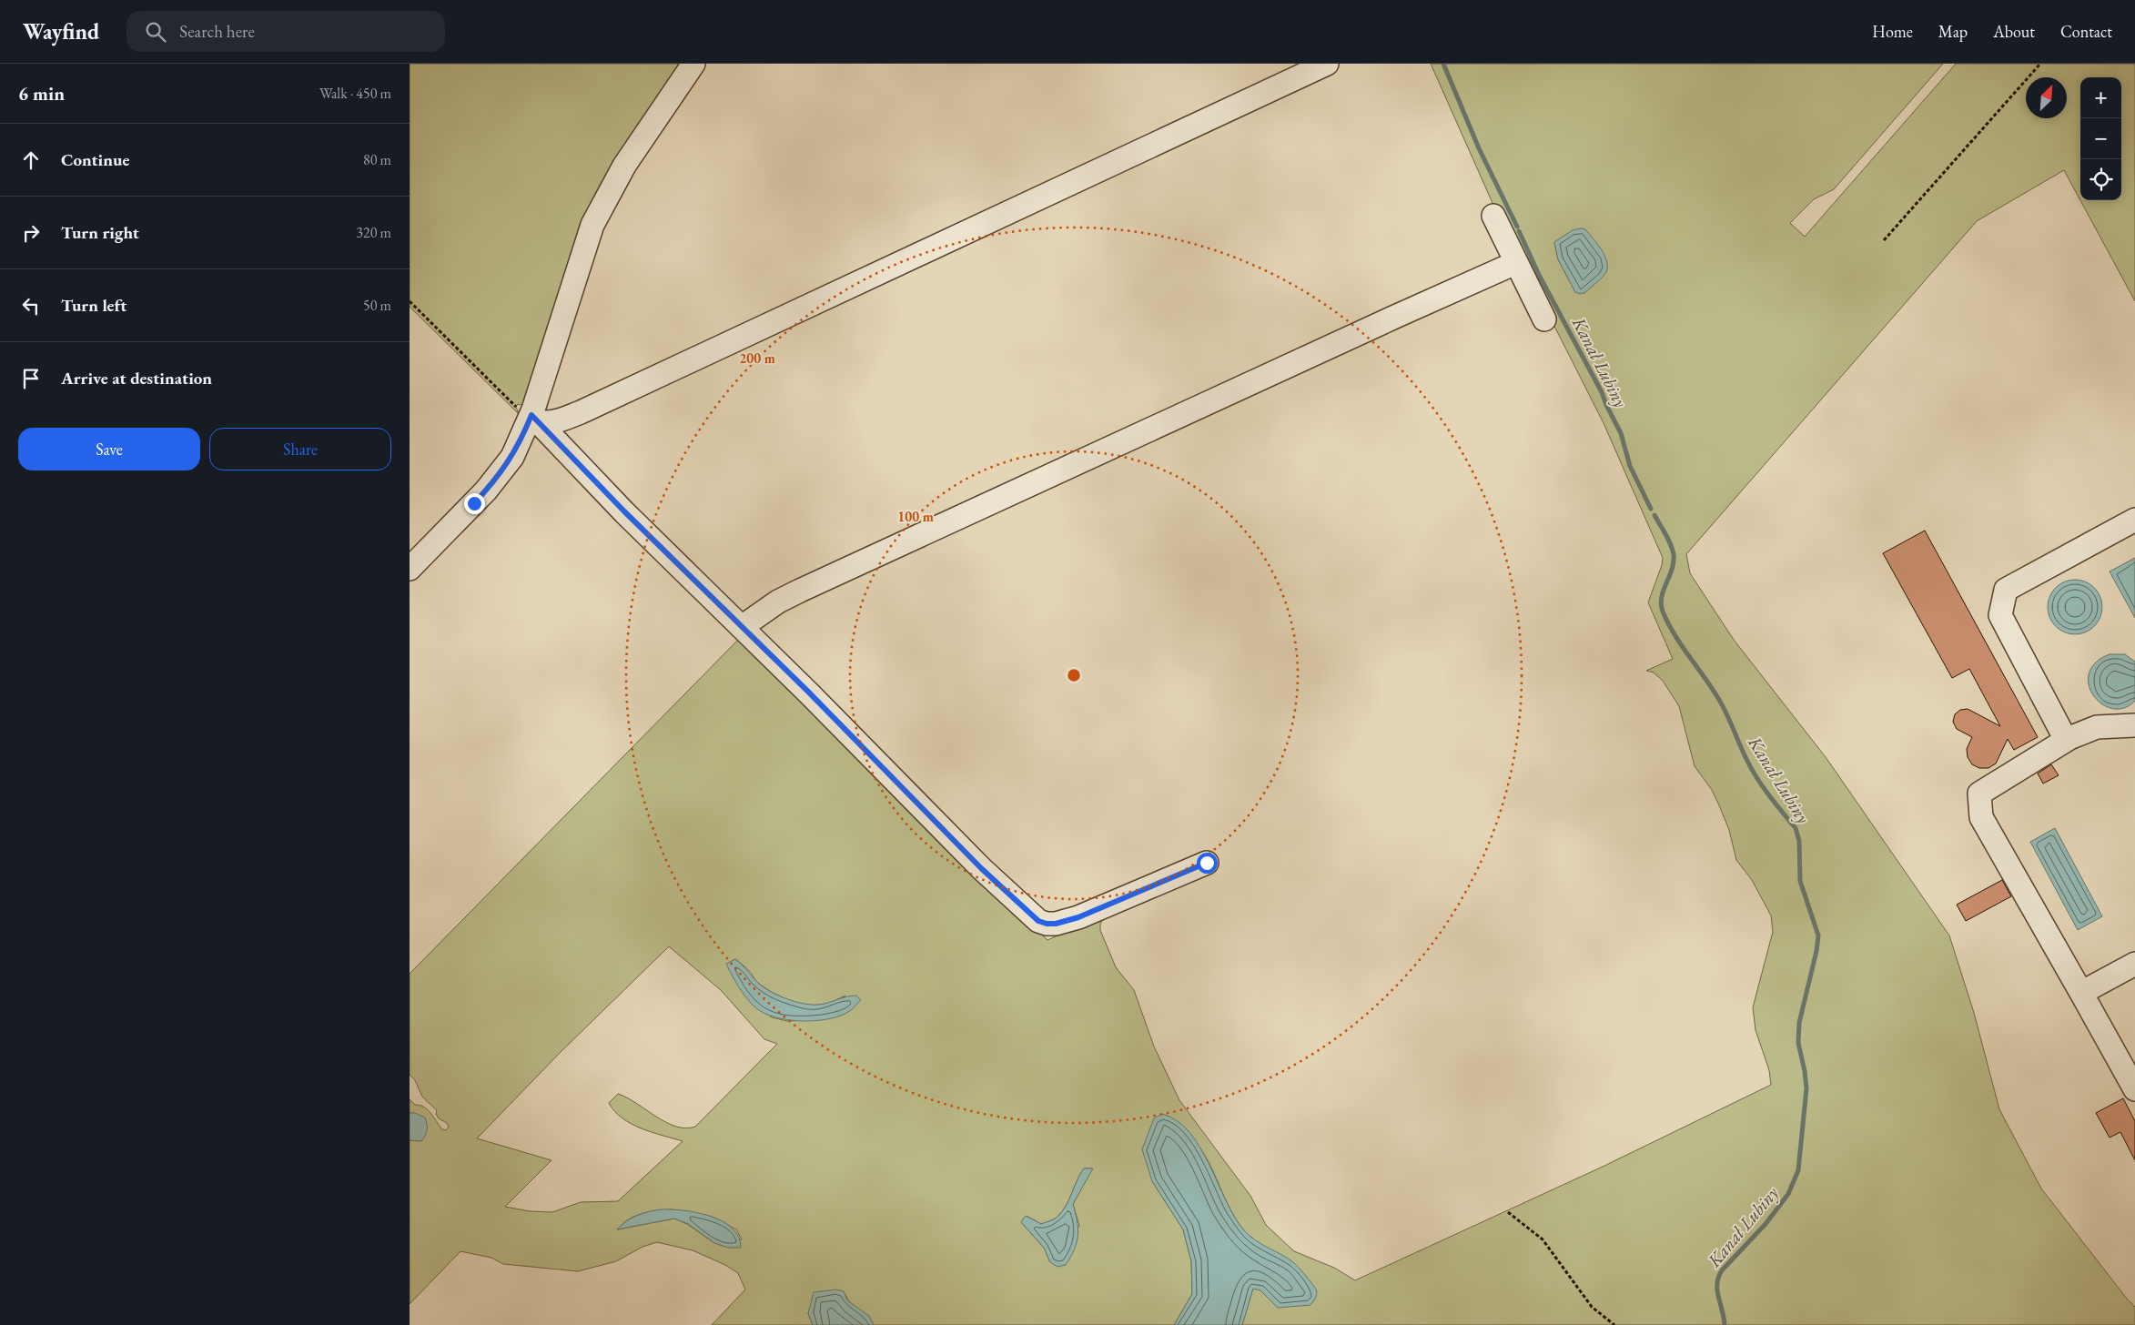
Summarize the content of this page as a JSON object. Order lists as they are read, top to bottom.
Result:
{
  "water": ["Kanał Lubiny"],
  "north": "top right",
  "page": {
    "header": "Wayfind",
    "search": "Search here",
    "nav": [
      "Home",
      "Map",
      "About",
      "Contact"
    ],
    "heading": ["6 min", "Walk · 450 m"],
    "map_buttons": ["+", "−"],
    "list": [
      ["Continue", "80 m"],
      ["Turn right", "320 m"],
      ["Turn left", "50 m"],
      "Arrive at destination"
    ],
    "buttons": ["Save", "Share"]
  },
  "rings": ["200 m", "100 m"]
}
